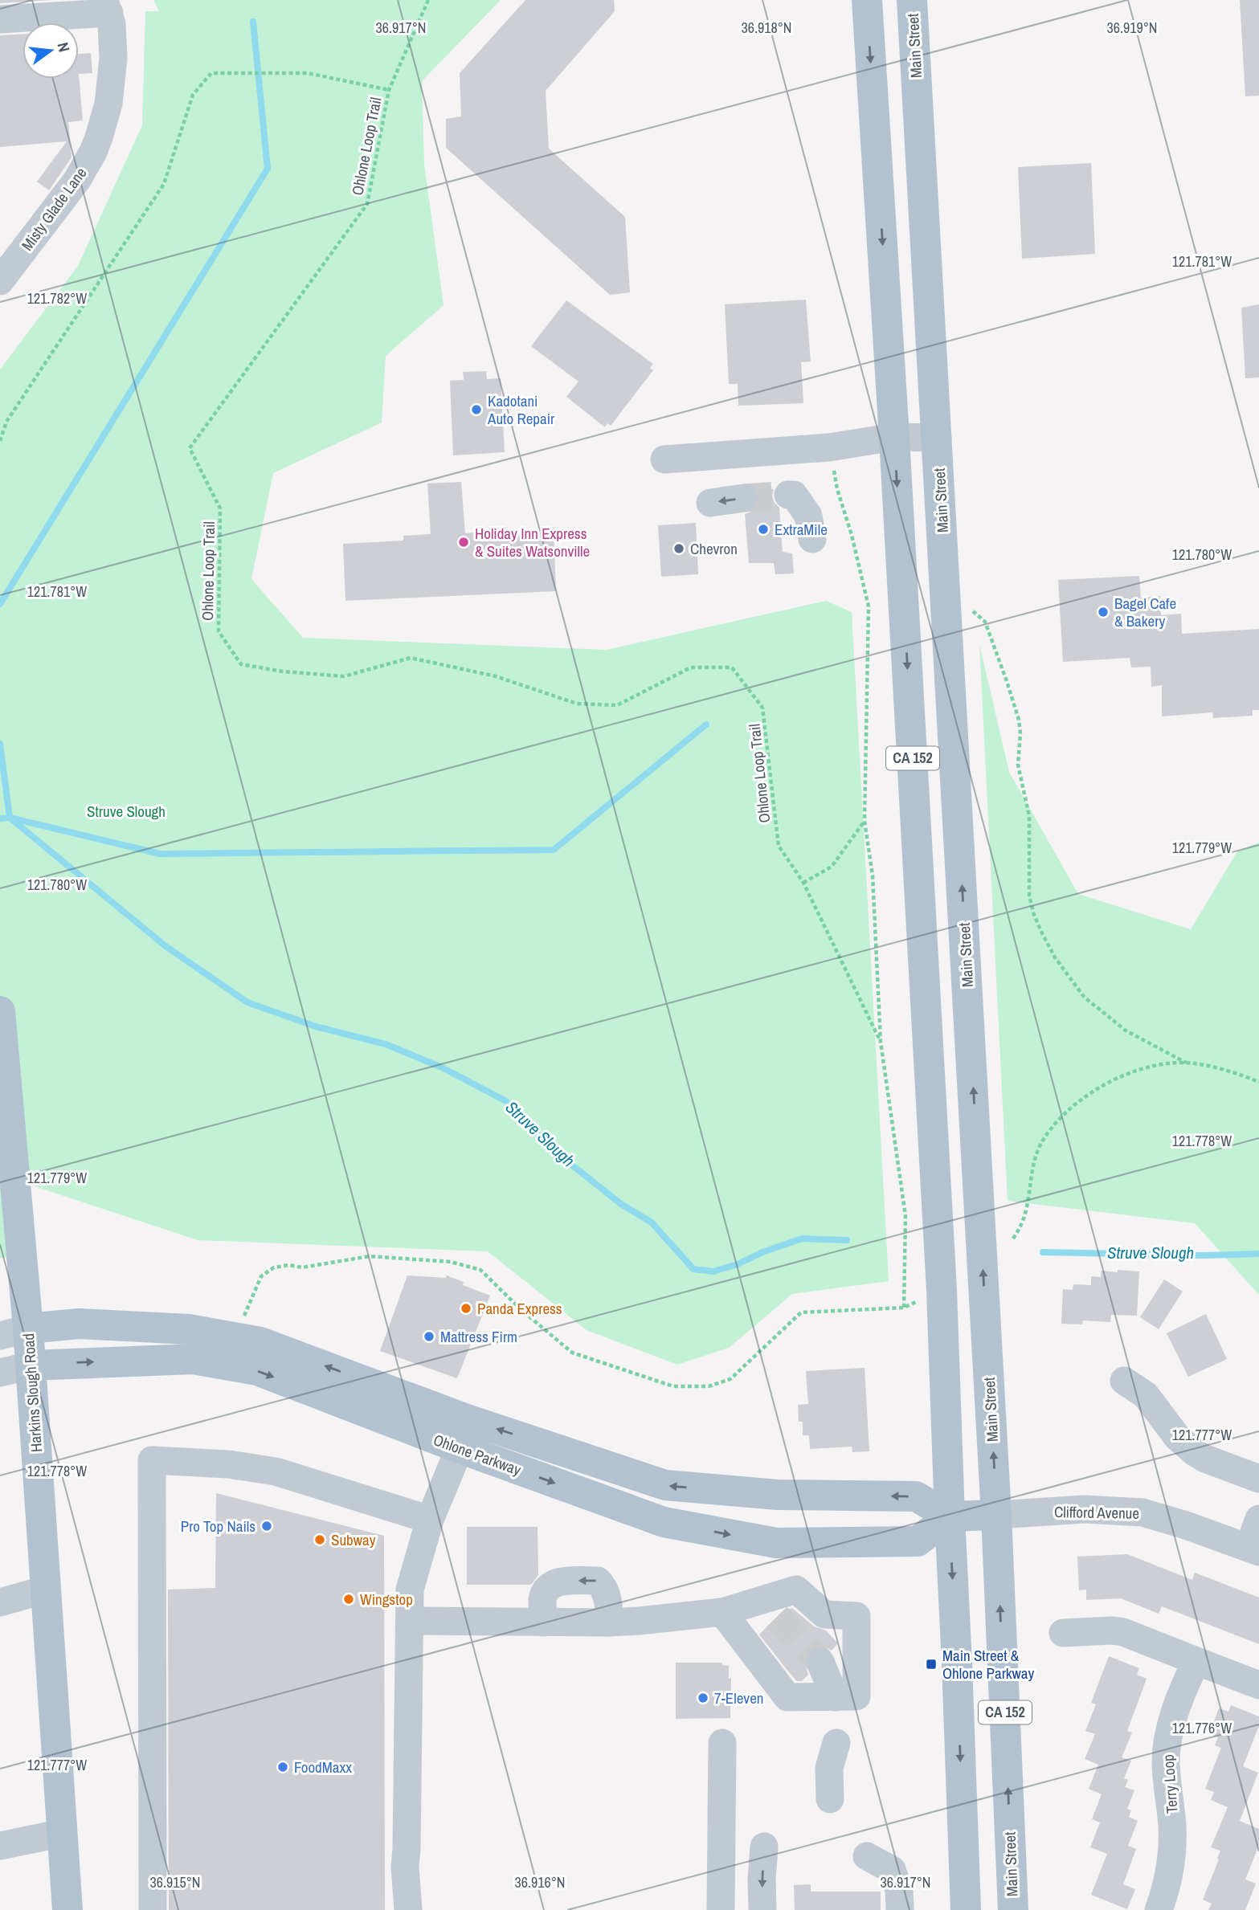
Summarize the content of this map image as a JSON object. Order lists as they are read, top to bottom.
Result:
{
  "streets": {
    "main road": [
      "Main Street",
      "CA 152",
      "Harkins Slough Road",
      "Ohlone Parkway"
    ],
    "street": ["Misty Glade Lane", "Clifford Avenue", "Terry Loop"],
    "path": ["Ohlone Loop Trail"]
  },
  "crossings": [
    ["Main Street", "Clifford Avenue"],
    ["CA 152", "Ohlone Parkway"],
    ["Harkins Slough Road", "Ohlone Parkway"]
  ],
  "water": ["Struve Slough"],
  "parks": ["Struve Slough"],
  "places": {
    "other": [
      "Kadotani Auto Repair",
      "ExtraMile",
      "Holiday Inn Express & Suites Watsonville",
      "Chevron",
      "Bagel Cafe & Bakery",
      "Panda Express",
      "Mattress Firm",
      "Pro Top Nails",
      "Subway",
      "Wingstop",
      "7-Eleven",
      "FoodMaxx"
    ],
    "transit": ["Main Street & Ohlone Parkway"]
  },
  "north": "right",
  "coordinates": [
    "36.917°N",
    "36.918°N",
    "36.919°N",
    "121.781°W",
    "121.782°W",
    "121.780°W",
    "121.779°W",
    "121.778°W",
    "121.777°W",
    "121.776°W",
    "36.915°N",
    "36.916°N"
  ]
}
